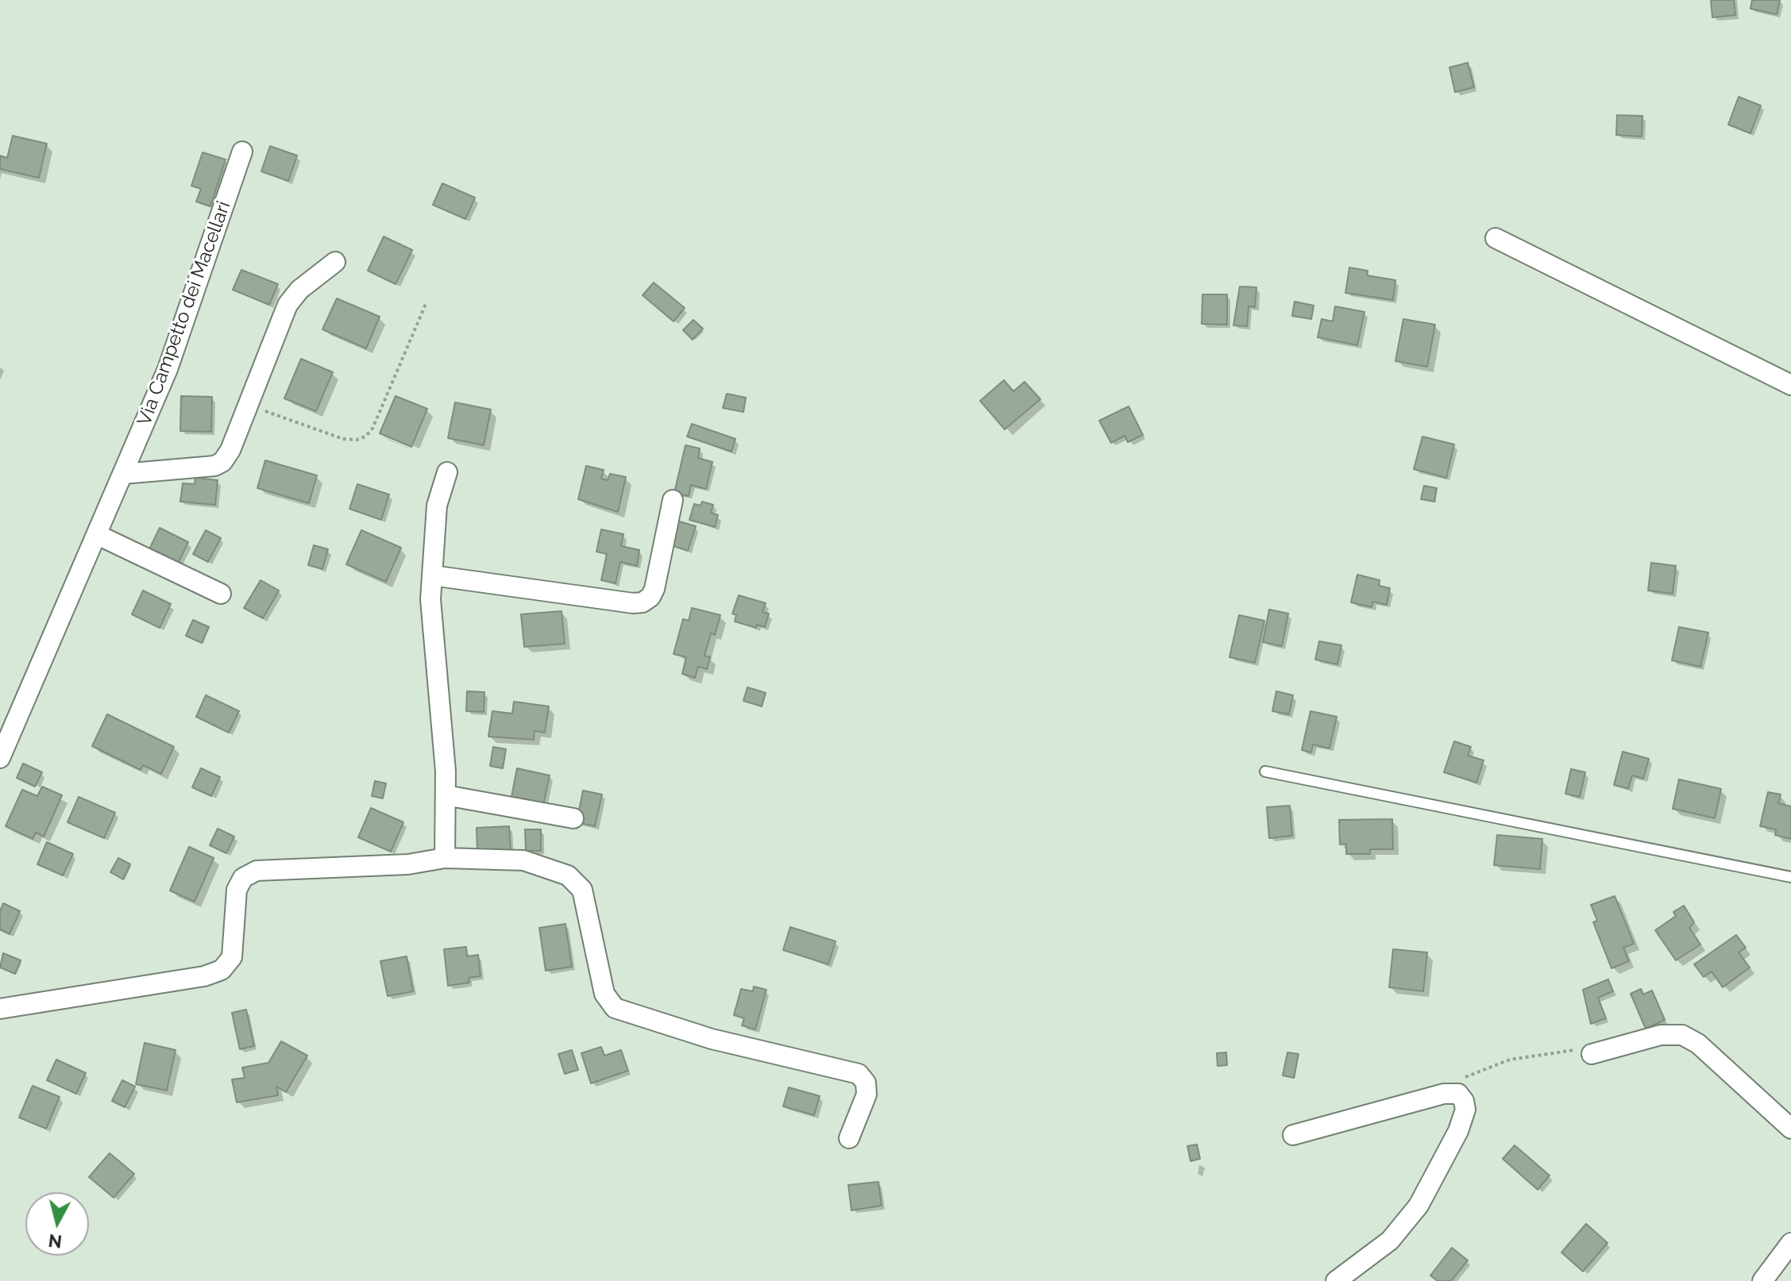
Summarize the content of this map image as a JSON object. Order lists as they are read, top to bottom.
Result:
{
  "streets": {
    "street": ["Via Campetto dei Macellari"]
  },
  "north": "bottom"
}
